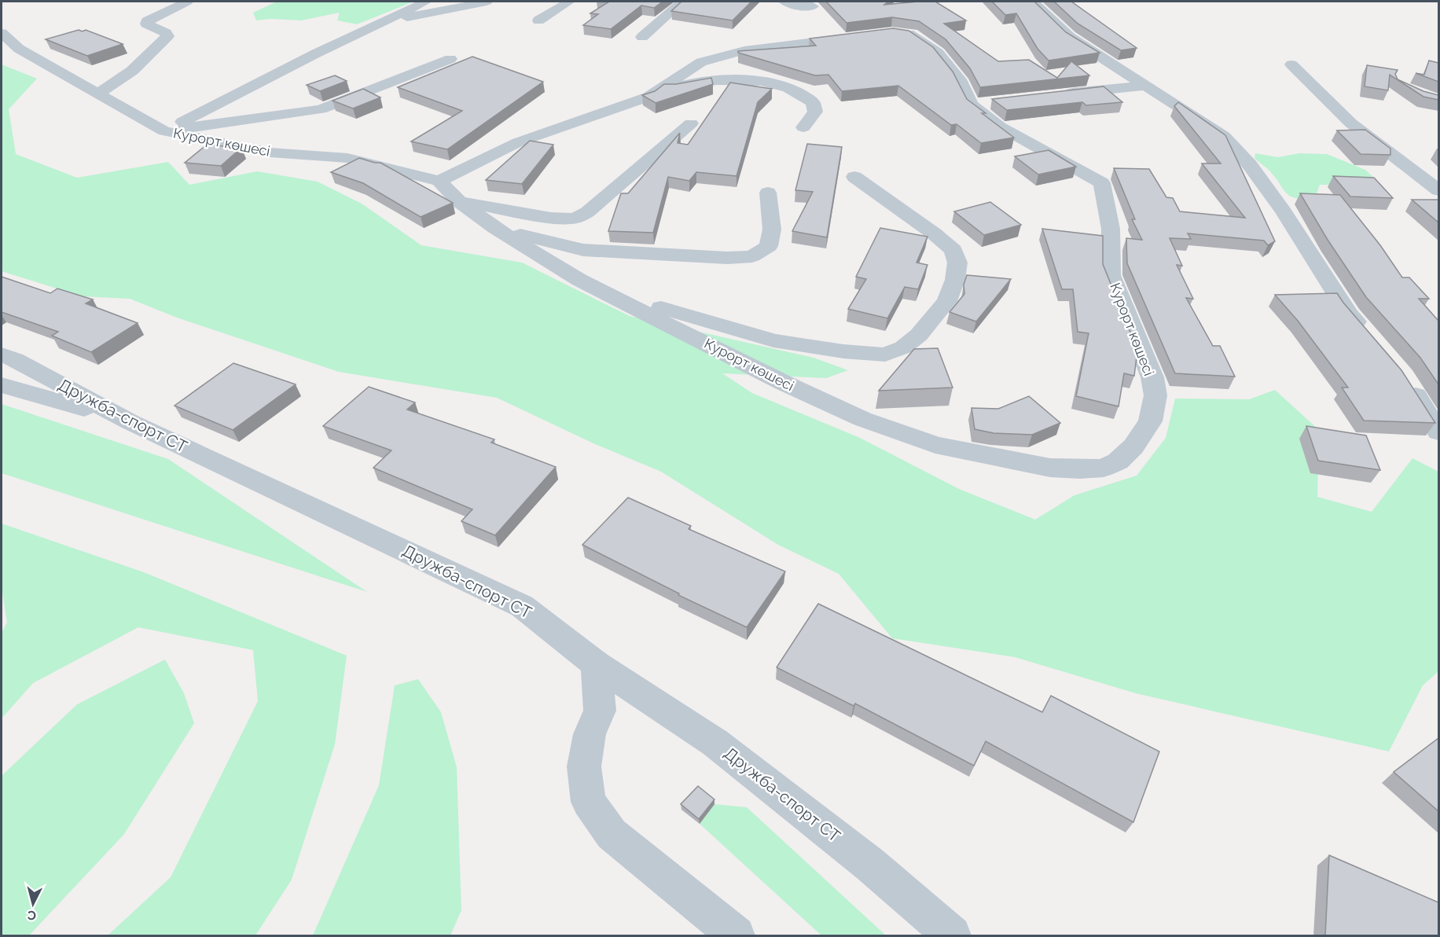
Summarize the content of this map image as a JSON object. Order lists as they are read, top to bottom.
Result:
{
  "streets": {
    "street": ["Курорт көшесі", "Дружба-спорт СТ"]
  },
  "north": "bottom"
}
